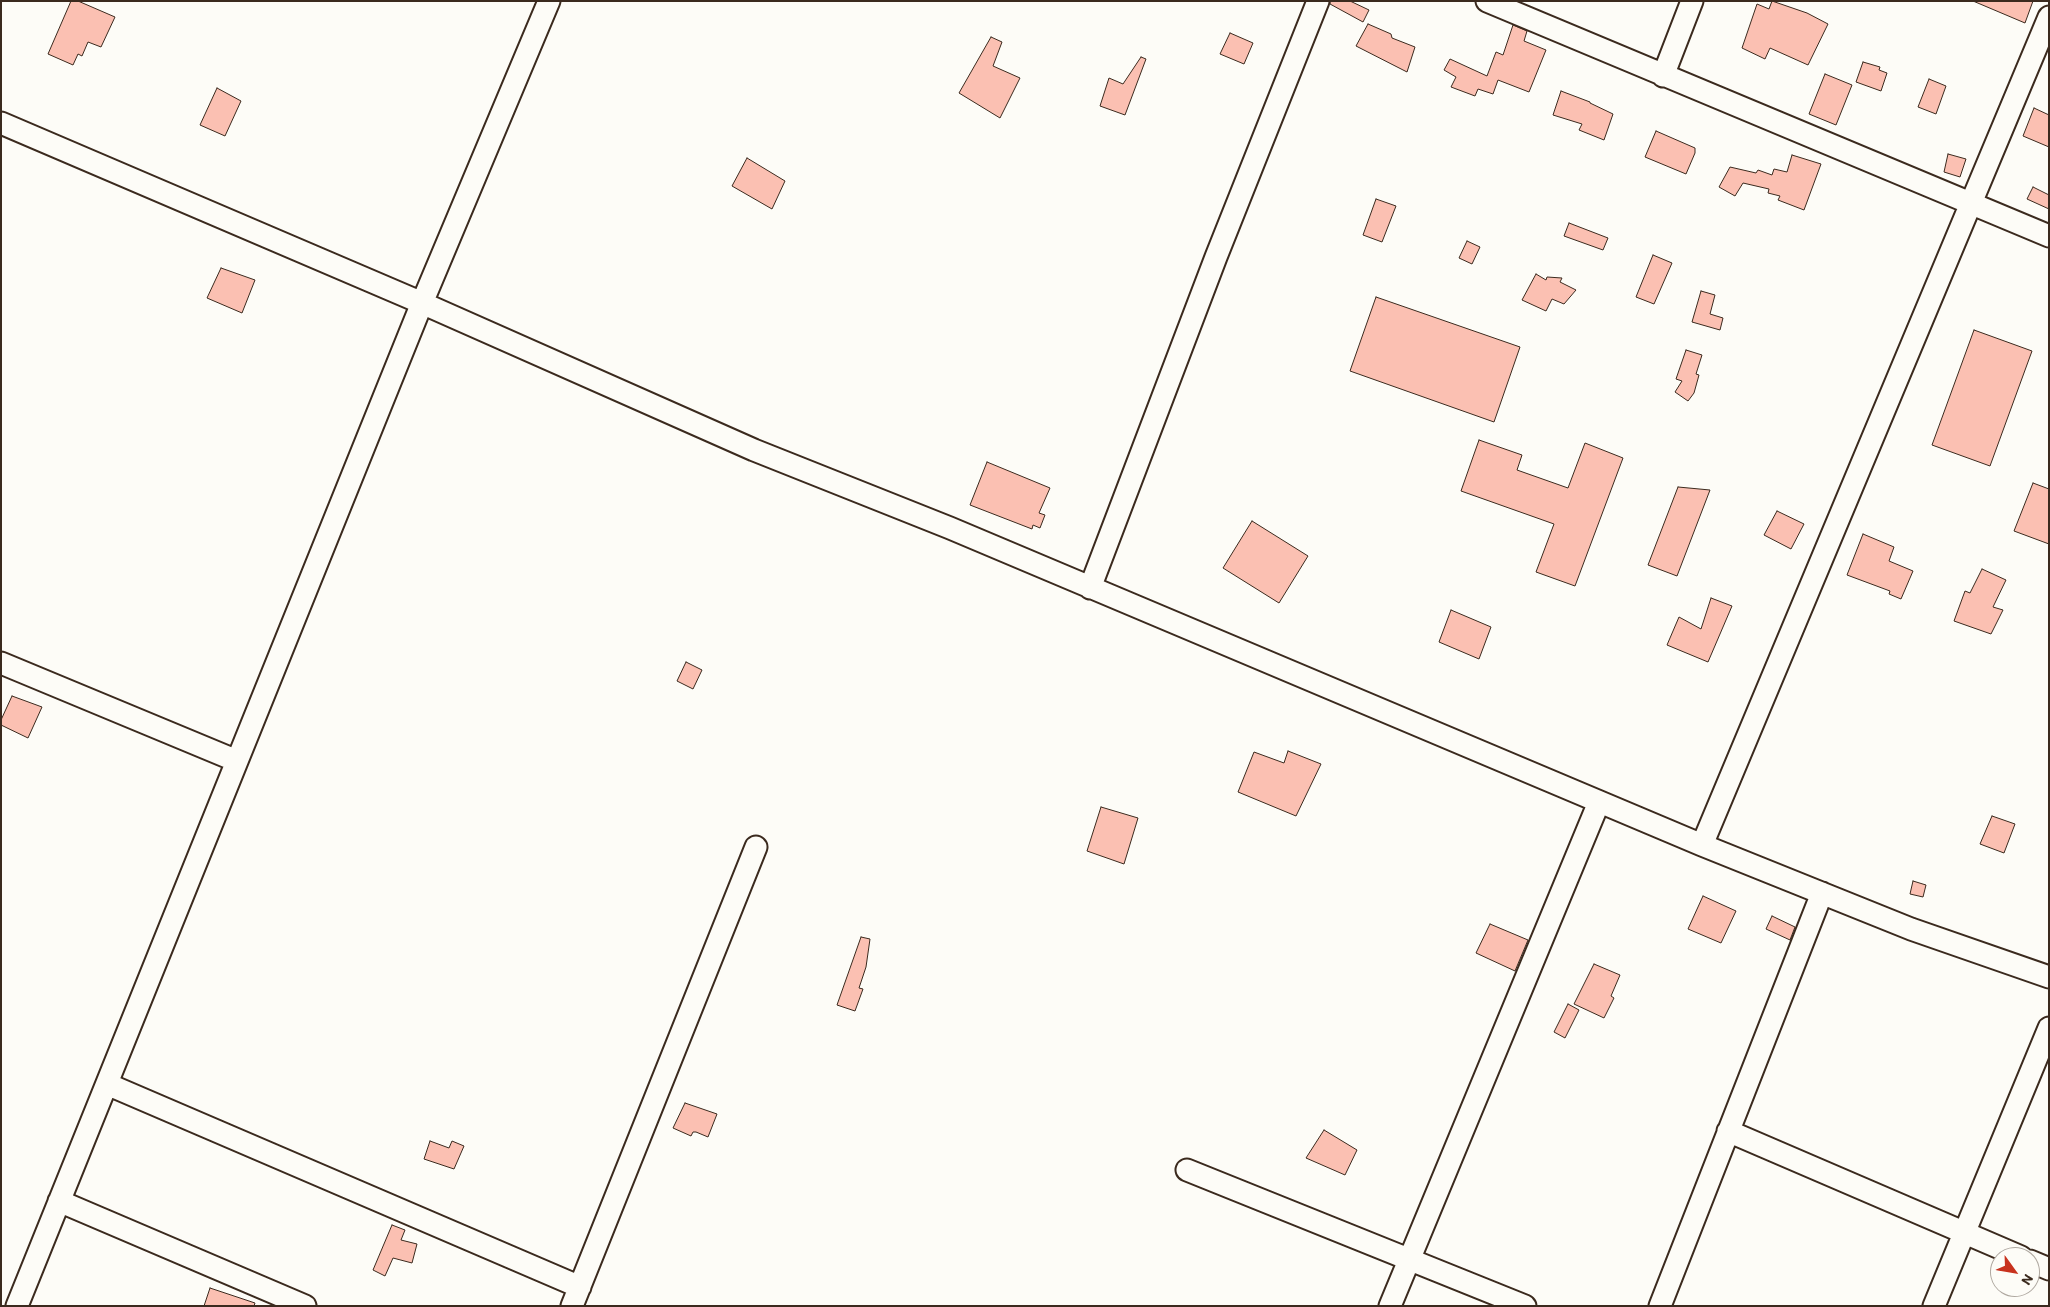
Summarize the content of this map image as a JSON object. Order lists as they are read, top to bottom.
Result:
{
  "north": "bottom right"
}
